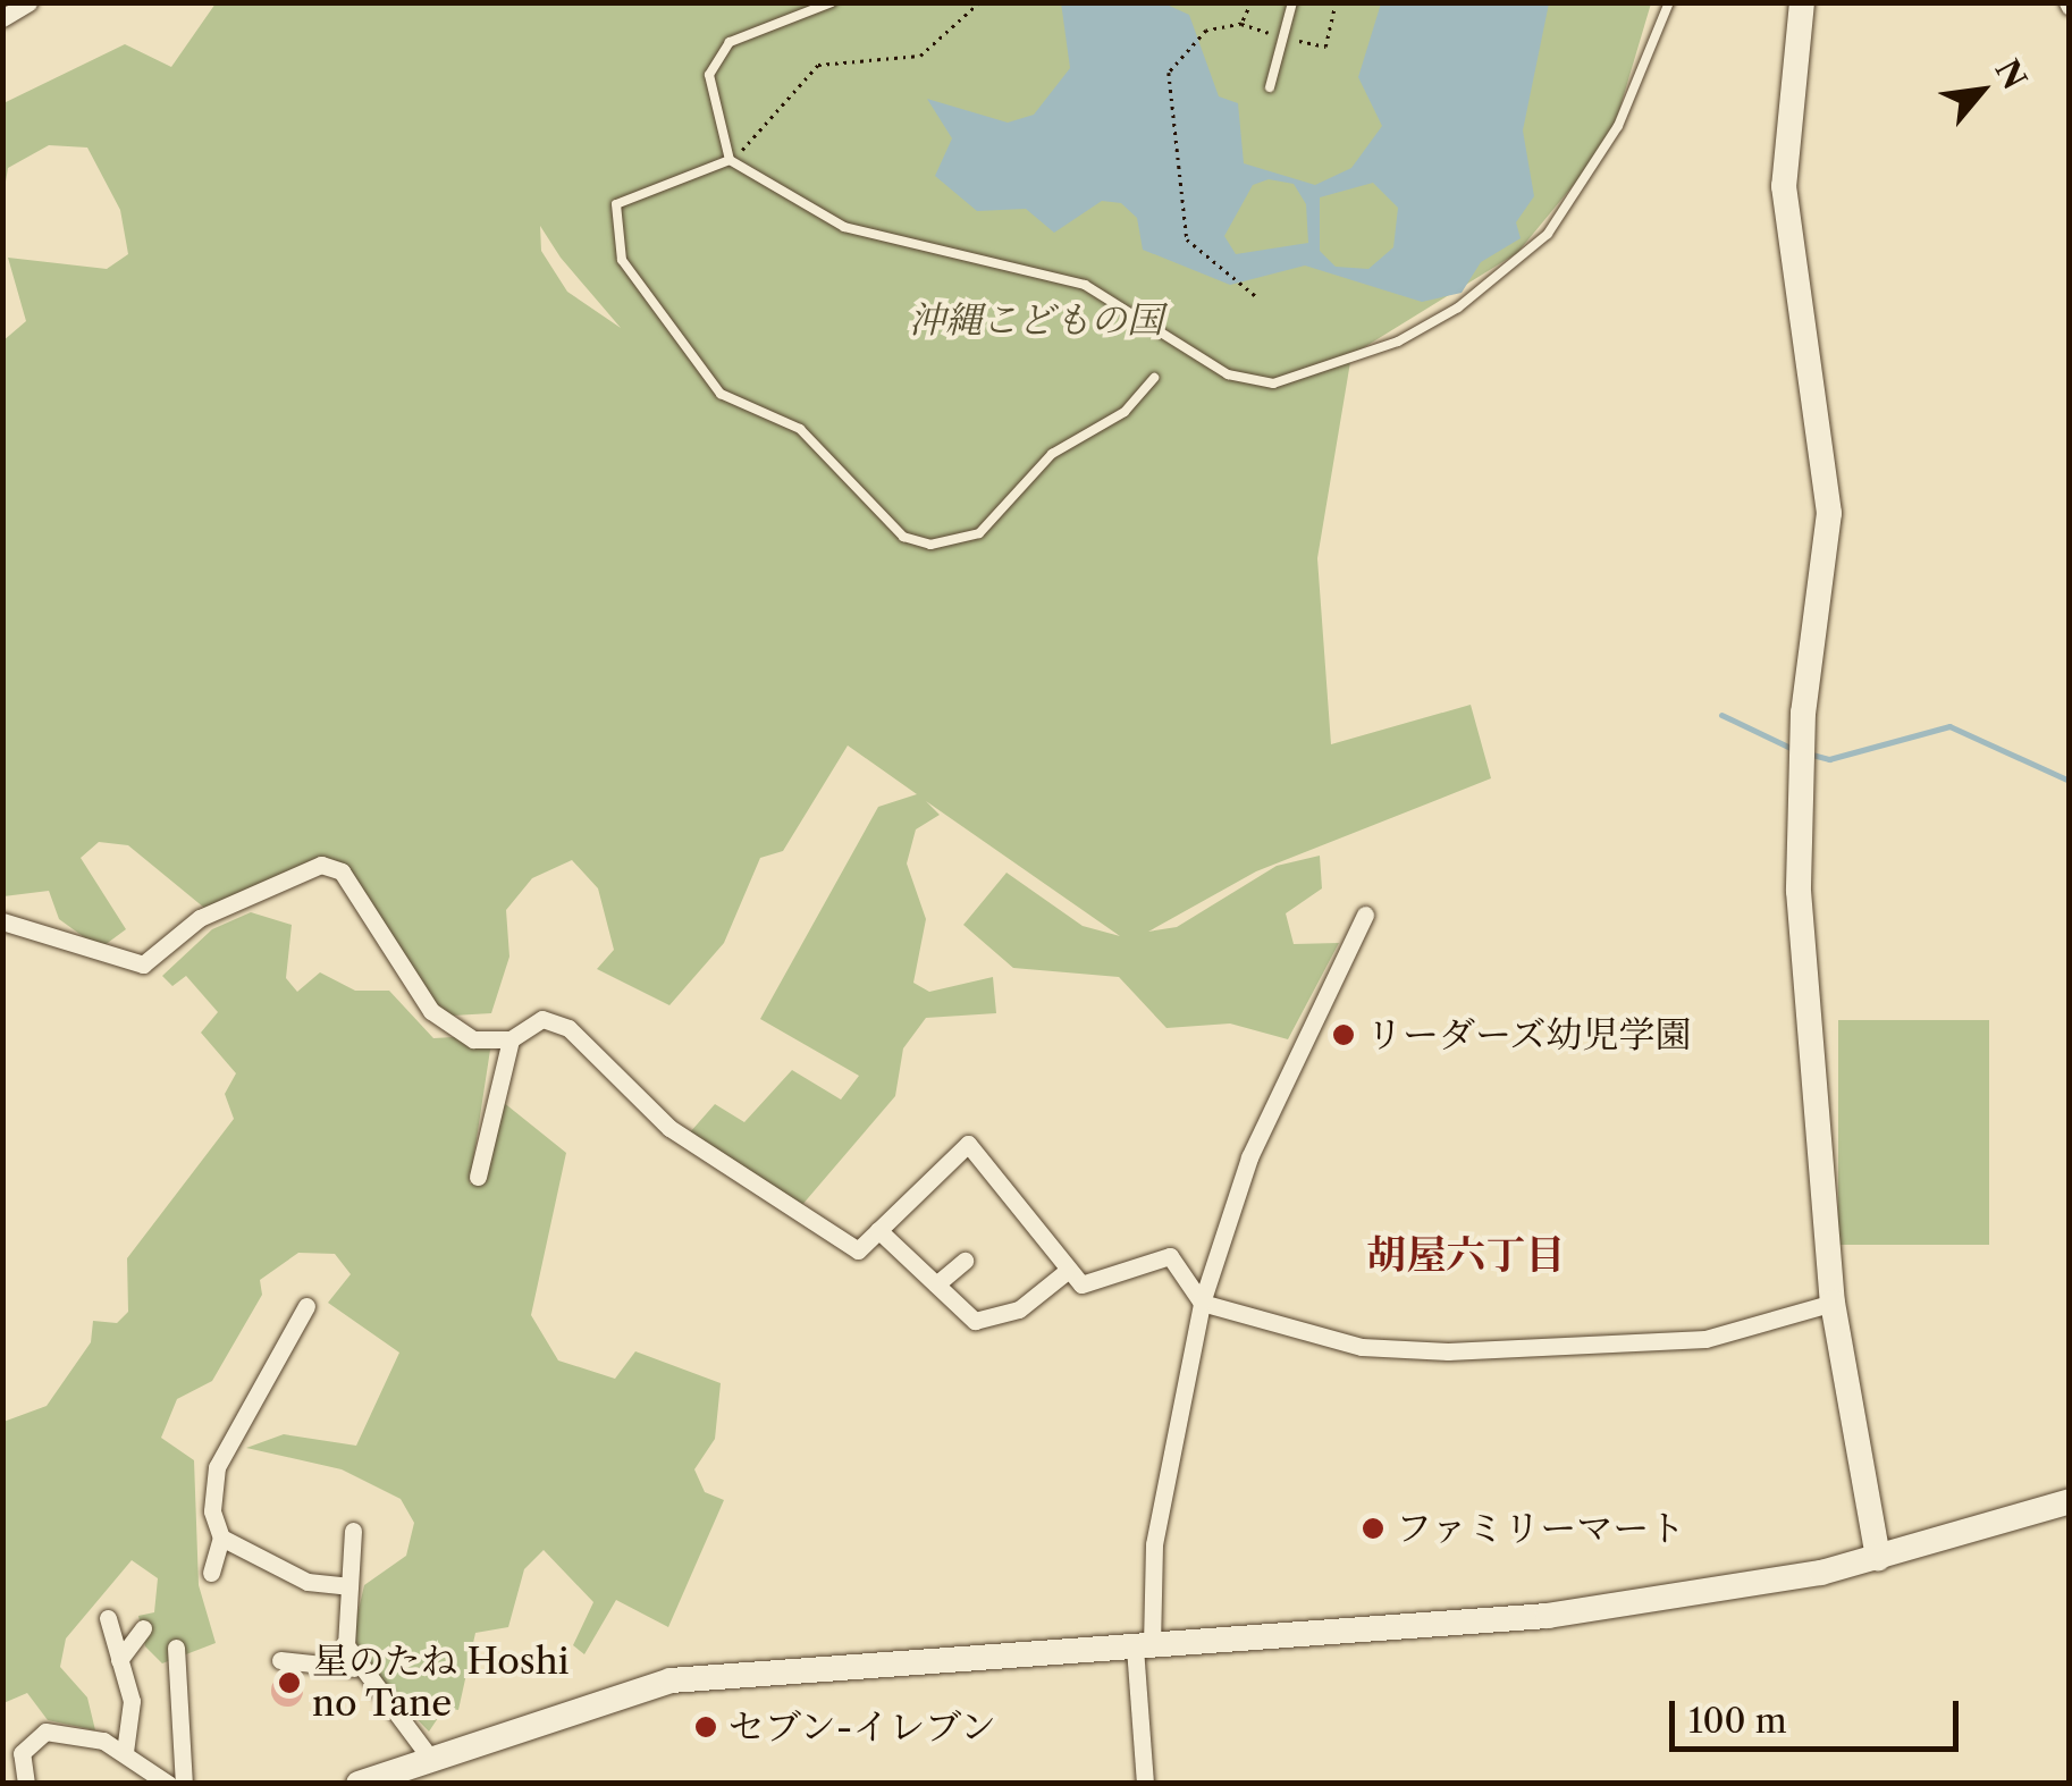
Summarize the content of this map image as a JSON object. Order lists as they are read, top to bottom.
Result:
{
  "districts": ["胡屋六丁目"],
  "parks": ["沖縄こどもの国"],
  "places": [
    "リーダーズ幼児学園",
    "ファミリーマート",
    "星のたね Hoshi no Tane",
    "セブン-イレブン"
  ],
  "scale_bar": "100 m",
  "north": "top right"
}
